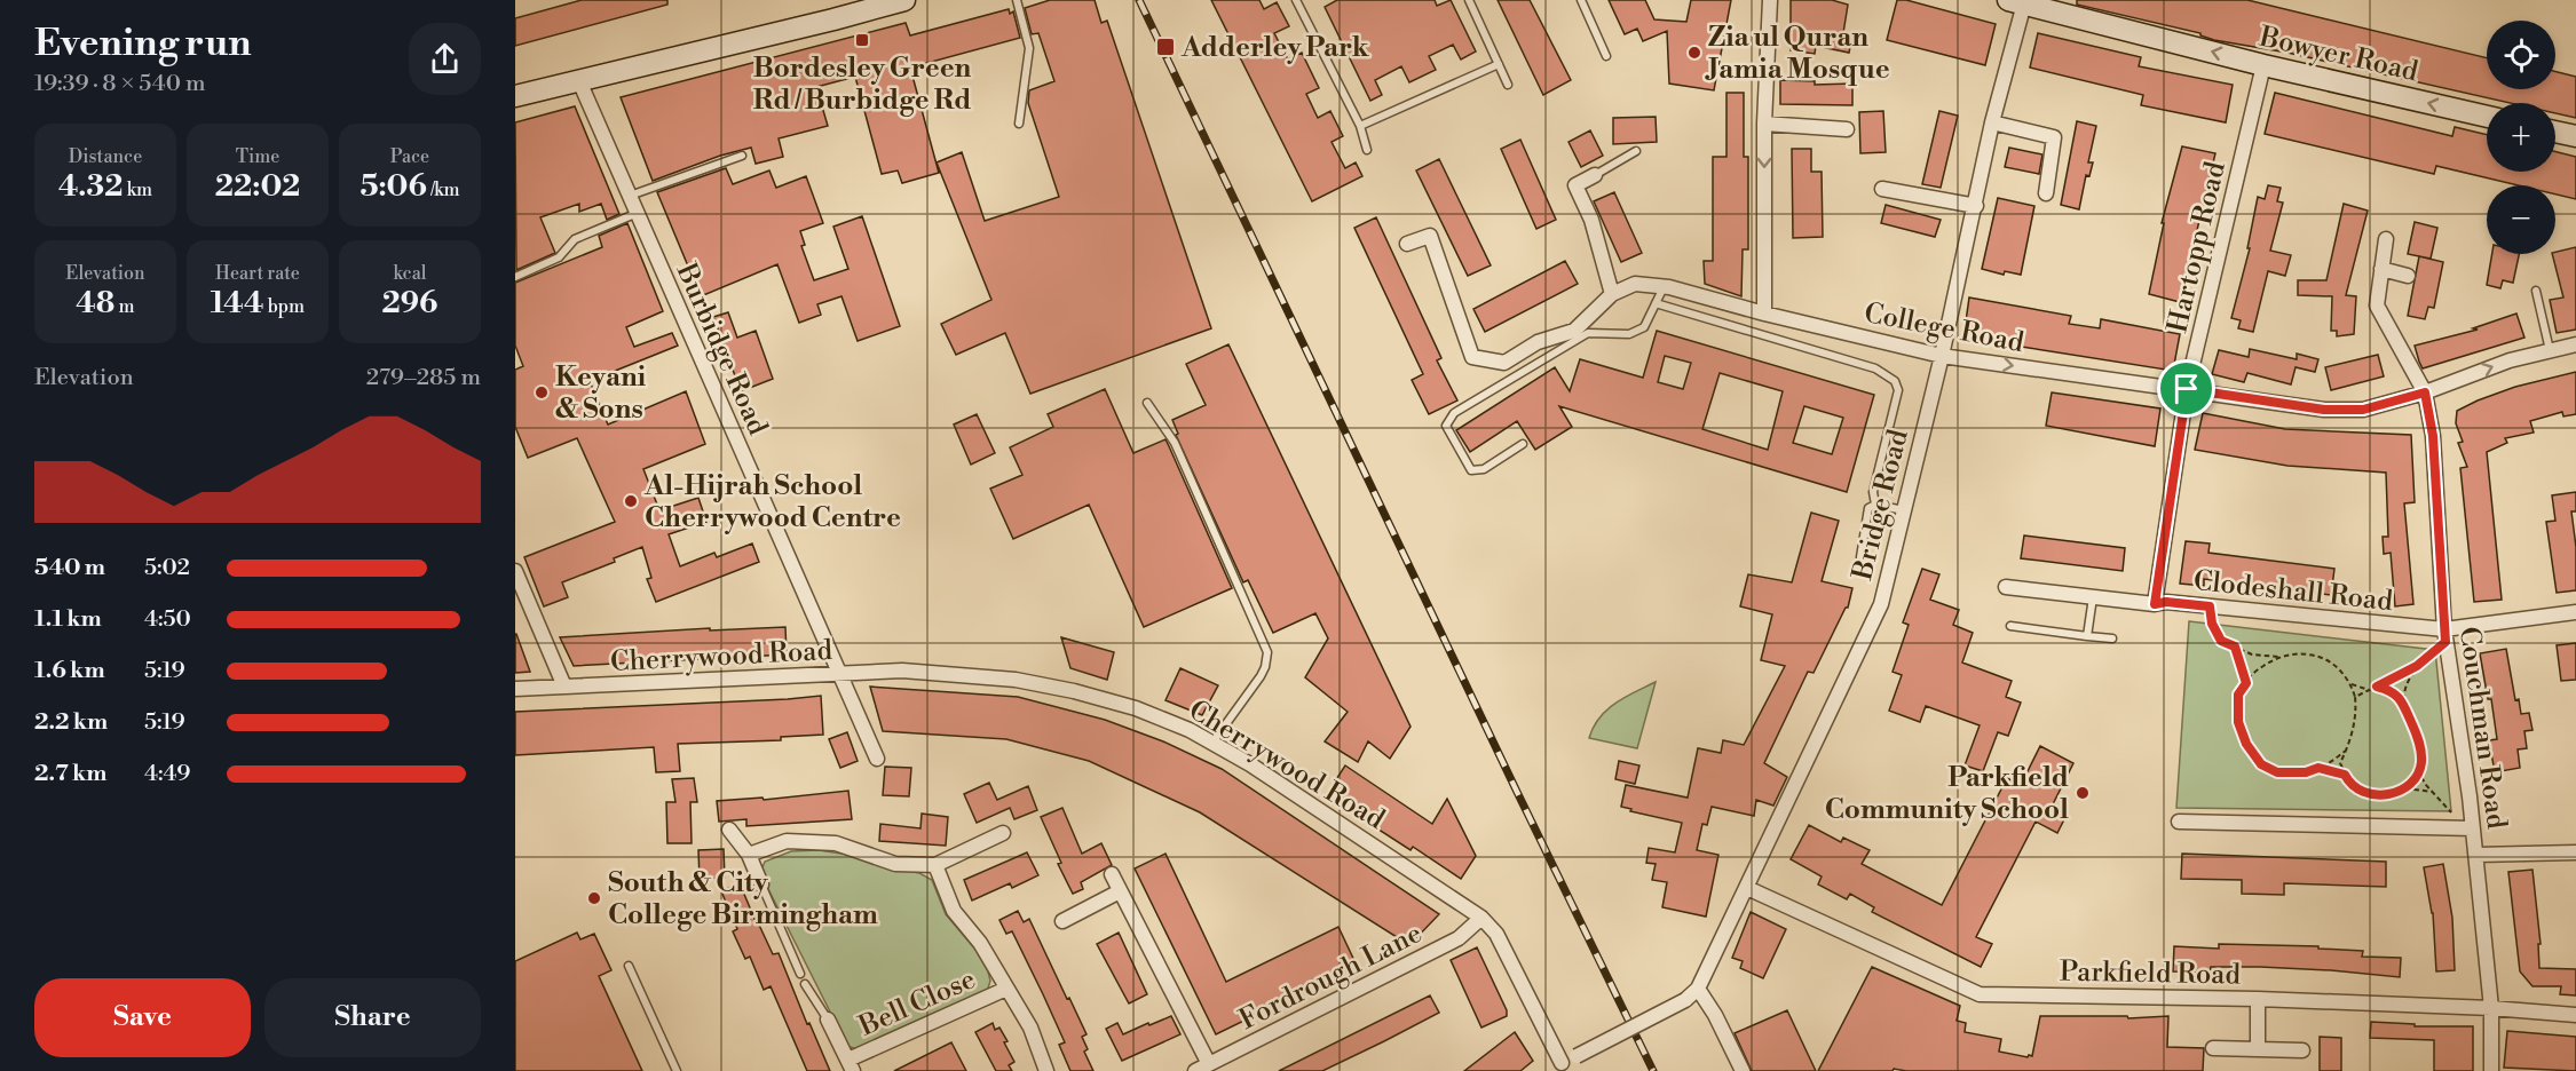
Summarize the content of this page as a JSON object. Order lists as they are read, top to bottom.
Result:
{
  "streets": {
    "main road": ["Bowyer Road"],
    "street": [
      "Hartopp Road",
      "College Road",
      "Burbidge Road",
      "Bridge Road",
      "Clodeshall Road",
      "Cherrywood Road",
      "Couchman Road",
      "Parkfield Road",
      "Fordrough Lane",
      "Bell Close"
    ]
  },
  "crossings": [
    ["Bowyer Road", "Hartopp Road"],
    ["Bowyer Road", "Bridge Road"],
    ["Hartopp Road", "College Road"],
    ["Hartopp Road", "Clodeshall Road"],
    ["College Road", "Bridge Road"],
    ["College Road", "Couchman Road"],
    ["Burbidge Road", "Cherrywood Road"],
    ["Bridge Road", "Parkfield Road"],
    ["Clodeshall Road", "Couchman Road"],
    ["Cherrywood Road", "Fordrough Lane"],
    ["Couchman Road", "Parkfield Road"]
  ],
  "one_way": ["Bowyer Road"],
  "places": {
    "transit": ["Bordesley Green Rd / Burbidge Rd", "Adderley Park"],
    "other": [
      "Zia ul Quran Jamia Mosque",
      "Keyani & Sons",
      "Al-Hijrah School Cherrywood Centre",
      "Parkfield Community School",
      "South & City College Birmingham"
    ]
  },
  "page": {
    "heading": ["Evening run", "19:39 · 8 × 540 m"],
    "map_buttons": ["+", "−"],
    "stats": [
      ["Distance", "4.32 km"],
      ["Time", "22:02"],
      ["Pace", "5:06 /km"],
      ["Elevation", "48 m"],
      ["Heart rate", "144 bpm"],
      ["kcal", "296"]
    ],
    "chart": ["Elevation", "279–285 m"],
    "list": [
      {
        "name": "540 m",
        "note": "5:02"
      },
      {
        "name": "1.1 km",
        "note": "4:50"
      },
      {
        "name": "1.6 km",
        "note": "5:19"
      },
      {
        "name": "2.2 km",
        "note": "5:19"
      },
      {
        "name": "2.7 km",
        "note": "4:49"
      }
    ],
    "buttons": ["Save", "Share"]
  }
}
